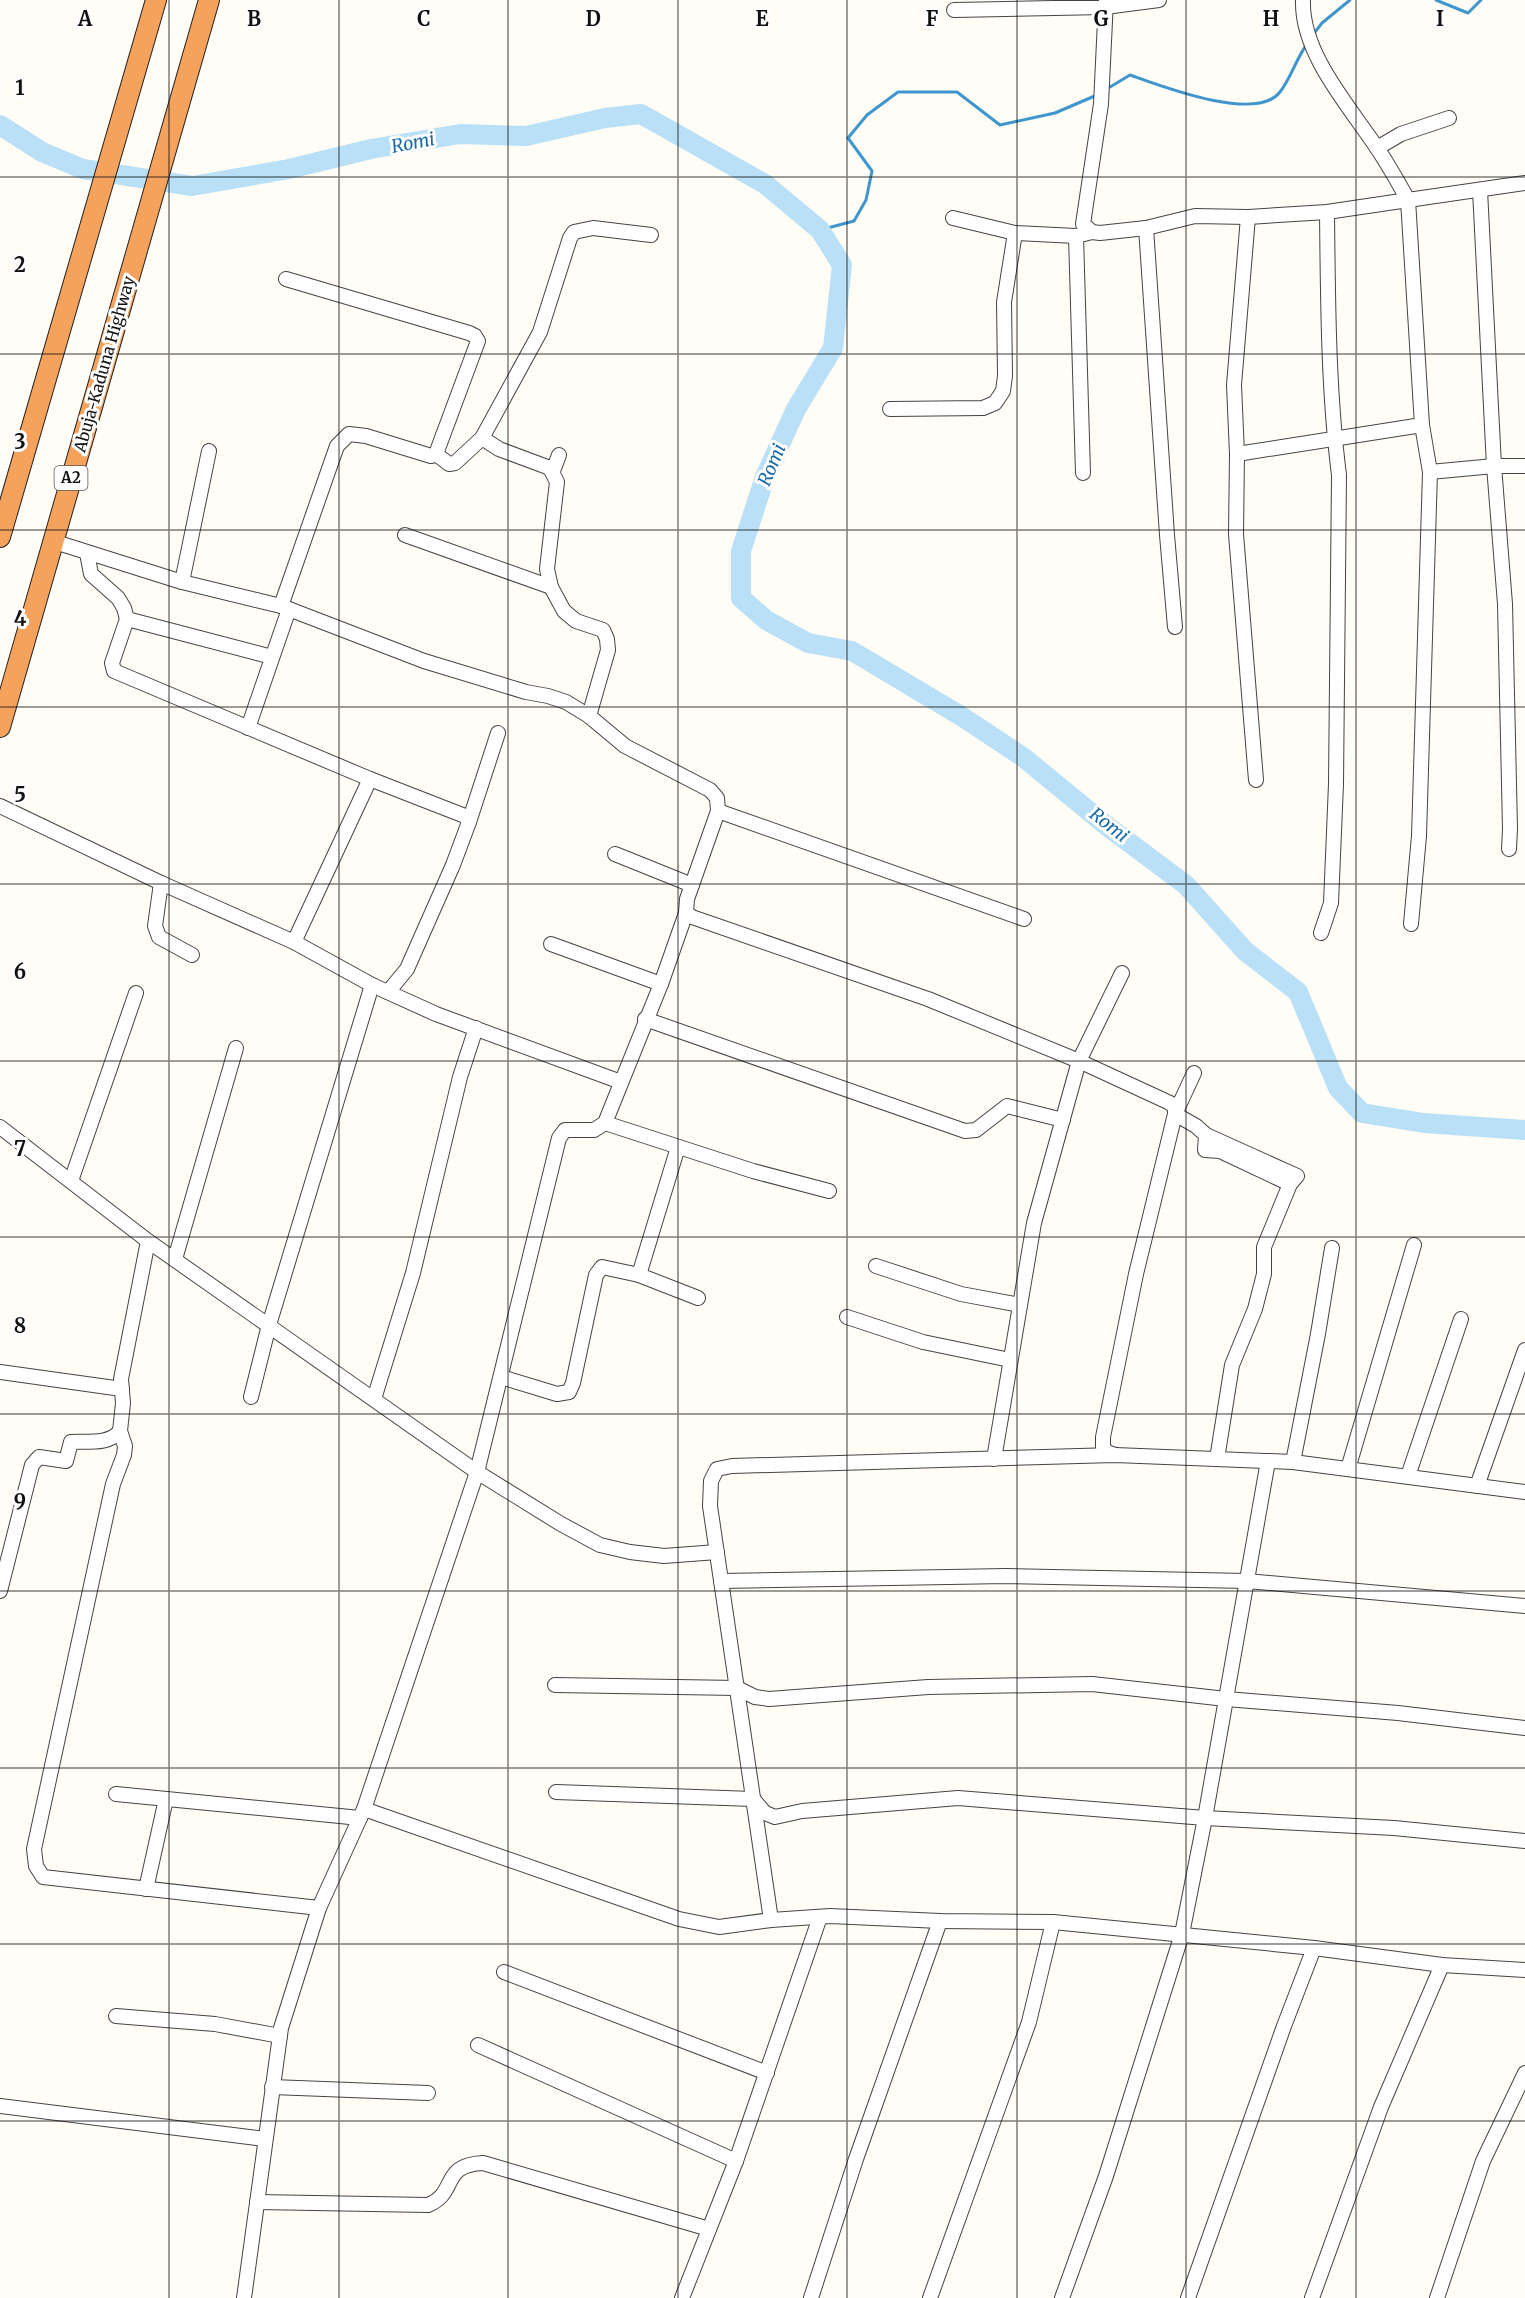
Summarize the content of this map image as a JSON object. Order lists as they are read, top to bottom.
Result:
{
  "streets": {
    "highway": ["Abuja-Kaduna Highway", "A2"]
  },
  "water": ["Romi"],
  "grid": {
    "columns": [
      "A",
      "B",
      "C",
      "D",
      "E",
      "F",
      "G",
      "H",
      "I"
    ],
    "rows": [
      "1",
      "2",
      "3",
      "4",
      "5",
      "6",
      "7",
      "8",
      "9"
    ]
  }
}
